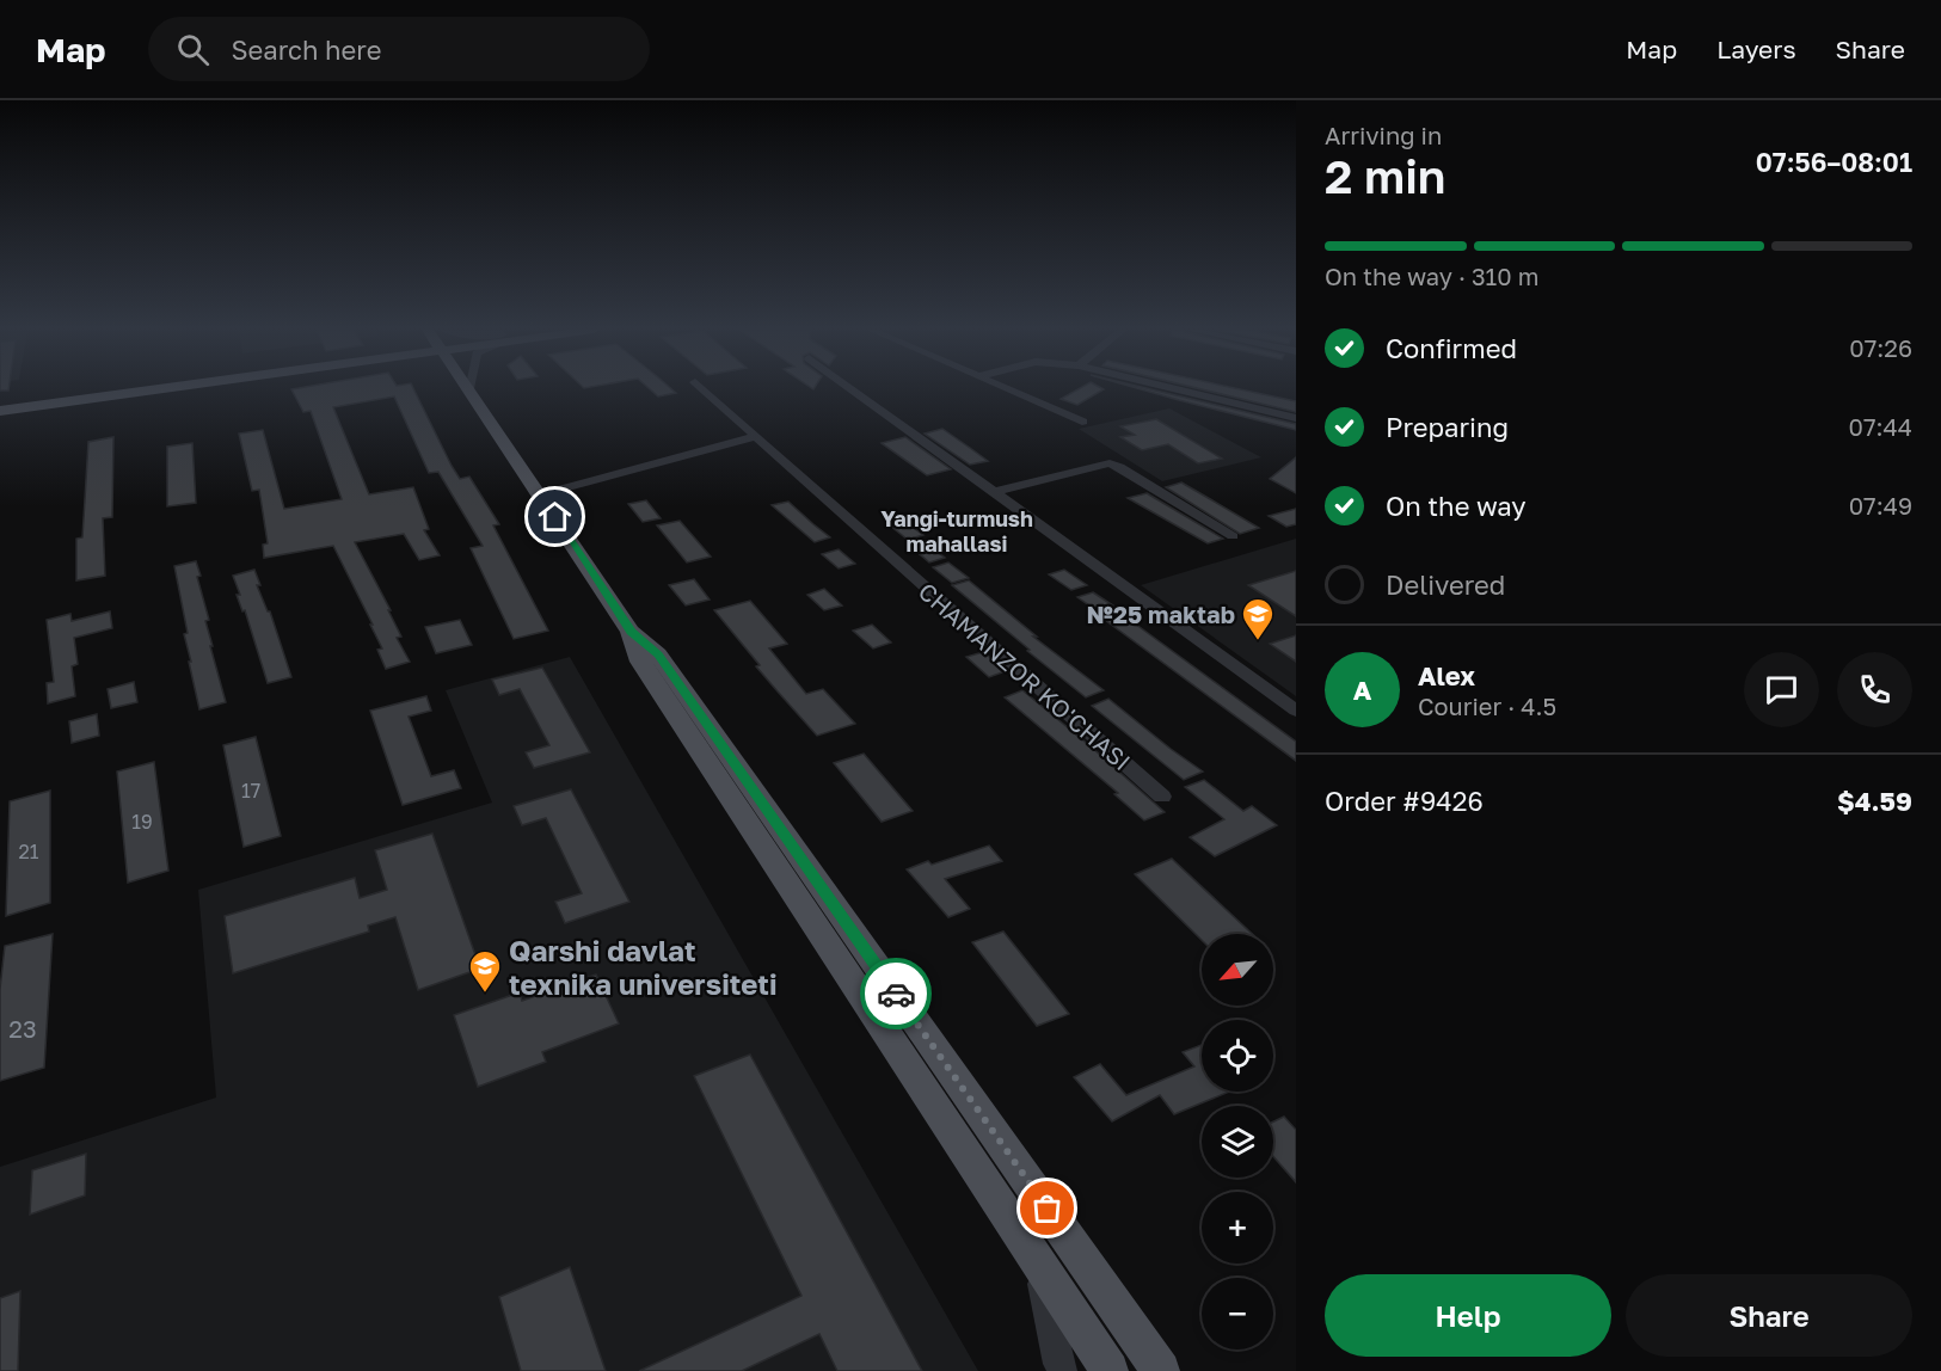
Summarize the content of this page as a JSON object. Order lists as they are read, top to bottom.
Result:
{
  "streets": {
    "street": ["CHAMANZOR KO'CHASI"]
  },
  "districts": ["Yangi-turmush mahallasi"],
  "places": {
    "school or university": ["№25 maktab", "Qarshi davlat texnika universiteti"]
  },
  "house_numbers": [
    "17",
    "19",
    "21",
    "23"
  ],
  "north": "bottom left",
  "page": {
    "header": "Map",
    "search": "Search here",
    "nav": ["Map", "Layers", "Share"],
    "heading": ["2 min", "Arriving in", "07:56–08:01"],
    "panel": [
      "Alex",
      "Courier · 4.5",
      "Order #9426",
      "$4.59"
    ],
    "bar": "On the way · 310 m",
    "list": [
      ["Confirmed", "07:26"],
      ["Preparing", "07:44"],
      ["On the way", "07:49"],
      "Delivered"
    ],
    "round": "A",
    "map_buttons": ["+", "−"],
    "buttons": ["Help", "Share"]
  }
}
